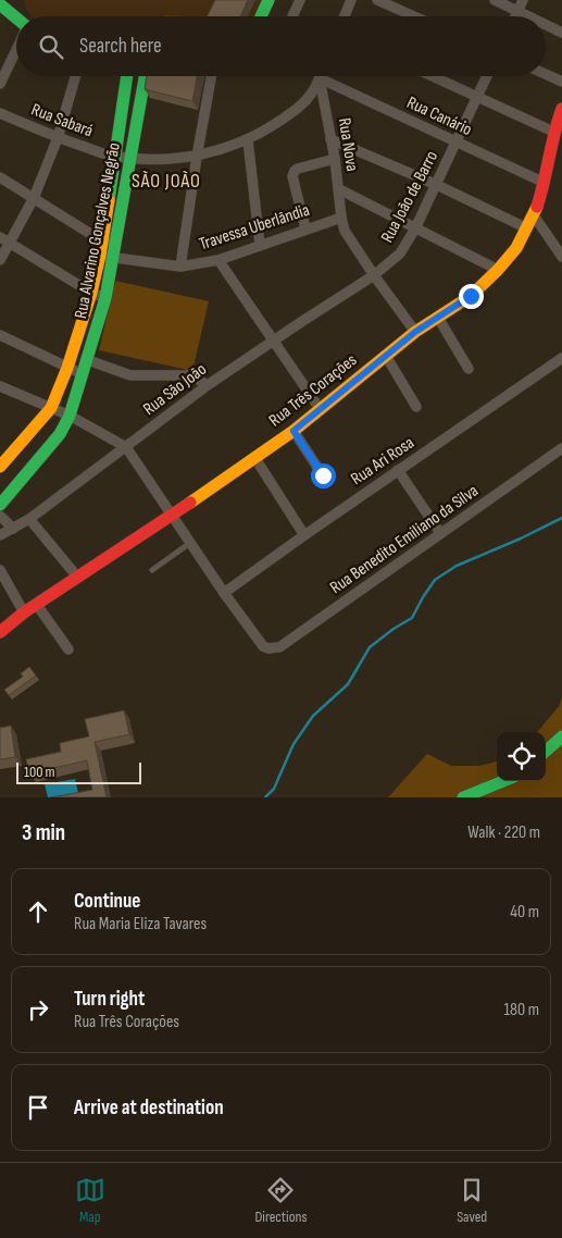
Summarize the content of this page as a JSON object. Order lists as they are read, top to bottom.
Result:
{
  "streets": {
    "street": [
      "Rua Canário",
      "Rua Sabará",
      "Rua Nova",
      "Rua João de Barro",
      "Travessa Uberlândia",
      "Rua Alvarino Gonçalves Negrão",
      "Rua São João",
      "Rua Três Corações",
      "Rua Ari Rosa",
      "Rua Benedito Emiliano da Silva"
    ]
  },
  "crossings": [
    ["Rua Canário", "Rua João de Barro"],
    ["Rua Canário", "Rua Três Corações"],
    ["Rua Sabará", "Rua Alvarino Gonçalves Negrão"],
    ["Rua Nova", "Rua João de Barro"],
    ["Rua Nova", "Travessa Uberlândia"],
    ["Rua Nova", "Rua São João"],
    ["Rua Nova", "Rua Três Corações"],
    ["Rua João de Barro", "Rua São João"],
    ["Travessa Uberlândia", "Rua Alvarino Gonçalves Negrão"],
    ["Rua Ari Rosa", "Rua Benedito Emiliano da Silva"]
  ],
  "districts": ["SÃO JOÃO"],
  "scale_bar": "100 m",
  "page": {
    "search": "Search here",
    "scale": "100 m",
    "heading": ["3 min", "Walk · 220 m"],
    "list": [
      ["Continue", "Rua Maria Eliza Tavares", "40 m"],
      ["Turn right", "Rua Três Corações", "180 m"],
      "Arrive at destination"
    ],
    "nav": ["Map", "Directions", "Saved"]
  }
}
